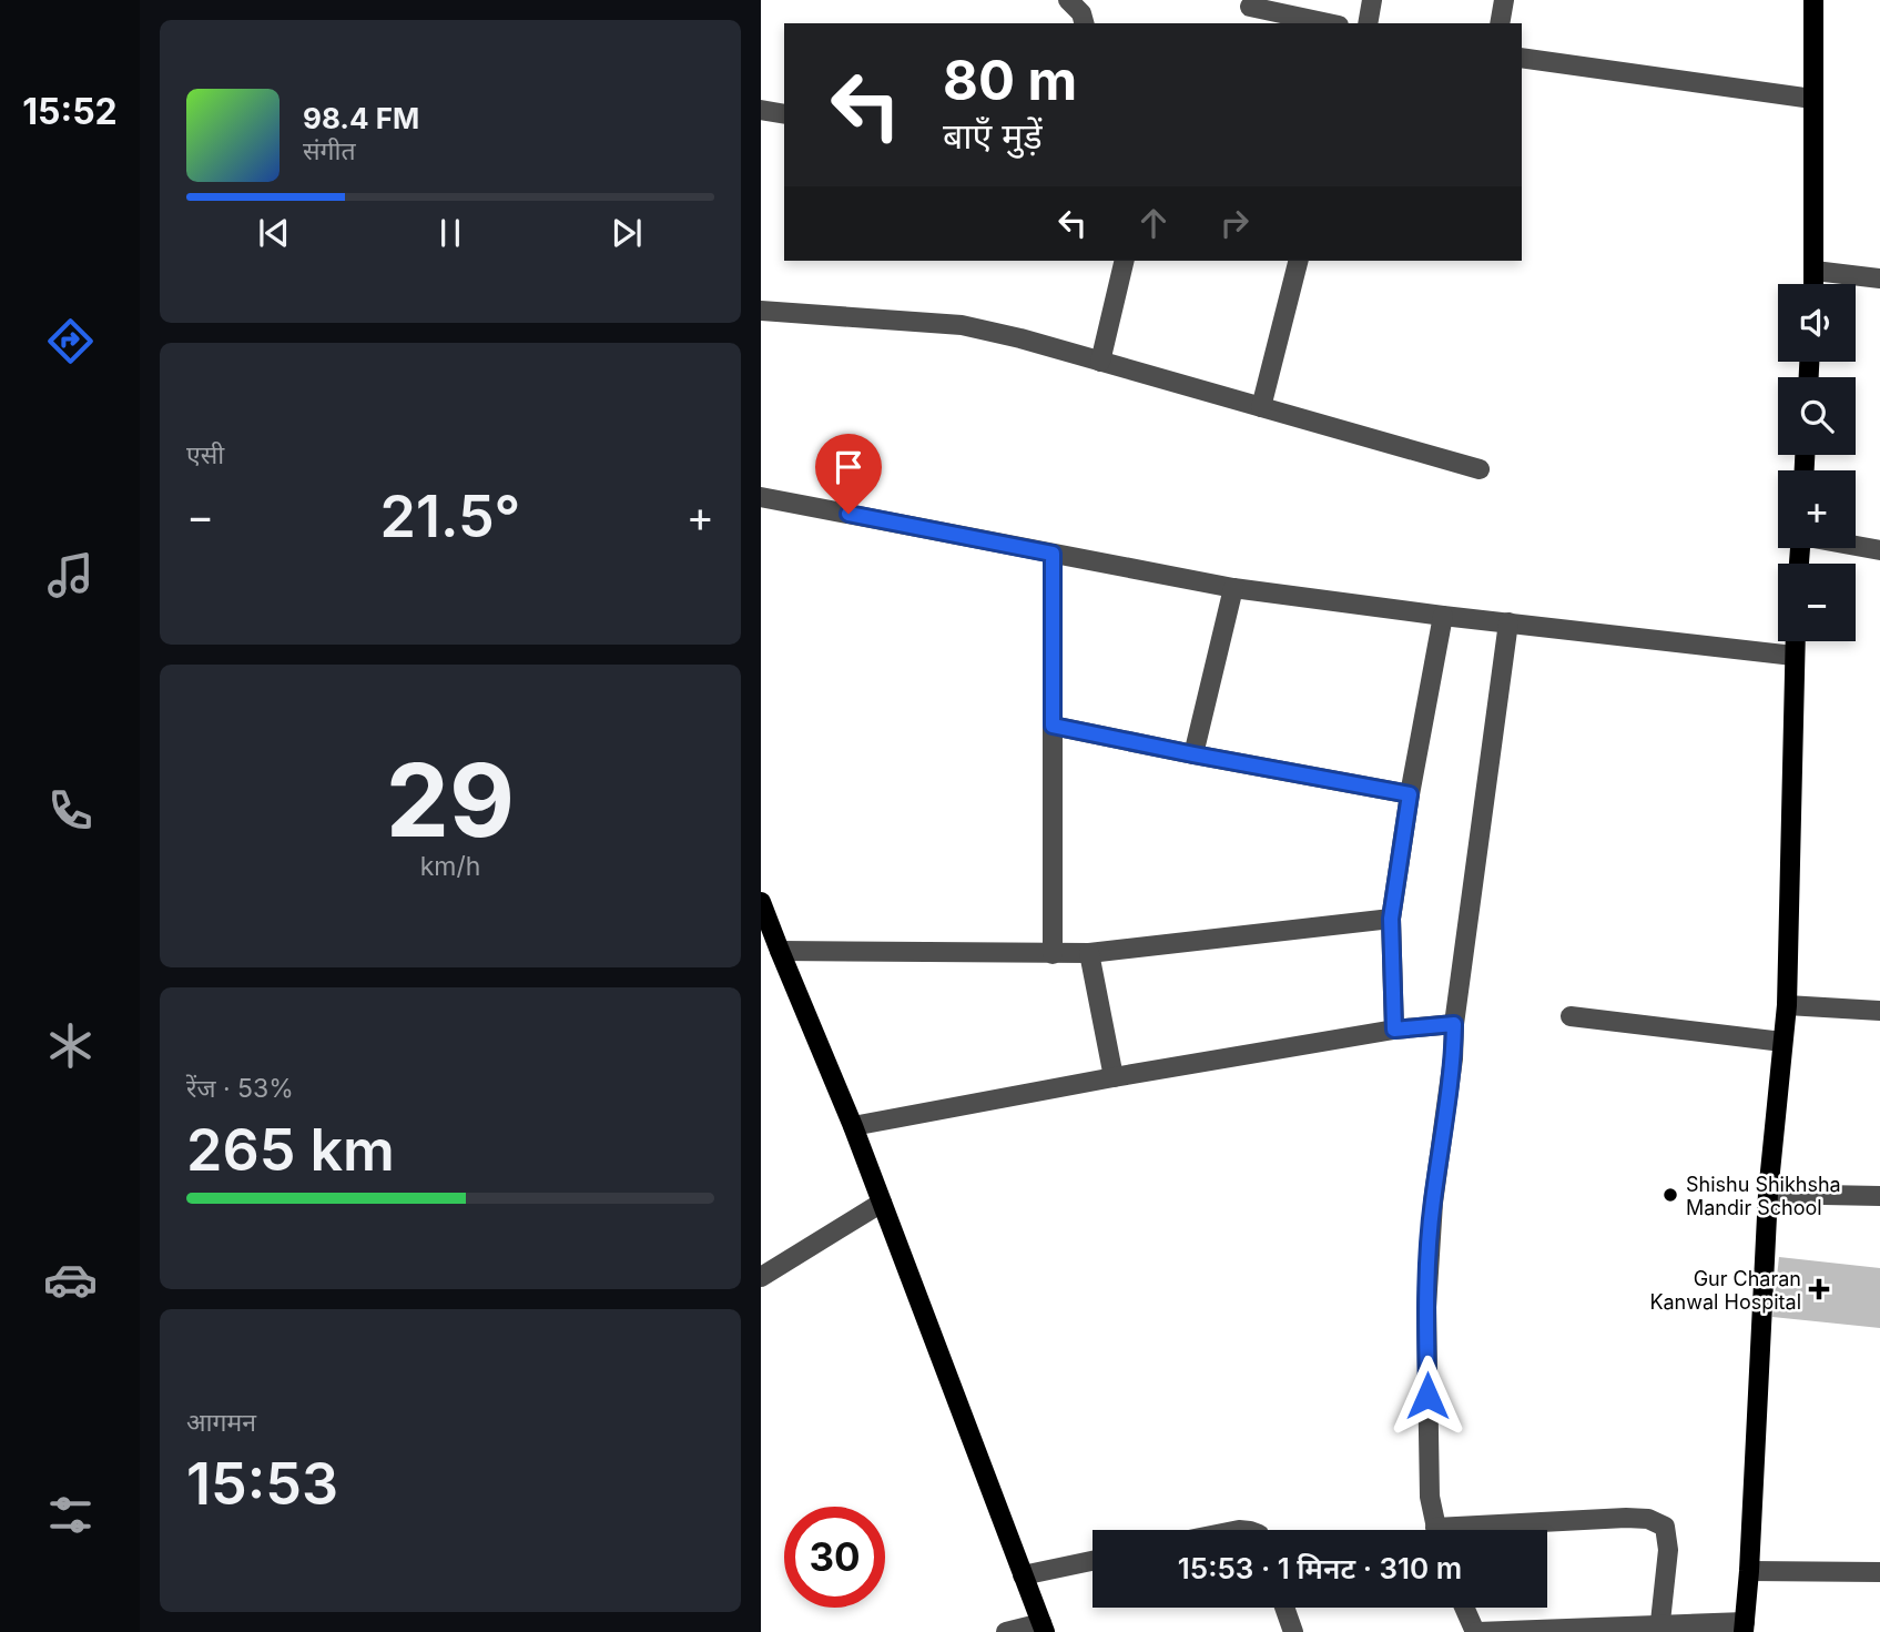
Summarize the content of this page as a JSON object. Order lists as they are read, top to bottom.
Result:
{
  "places": {
    "other": ["Shishu Shikhsha Mandir School"],
    "health": ["Gur Charan Kanwal Hospital"]
  },
  "page": {
    "tabs": "15:52",
    "turn": ["80 m", "बाएँ मुड़ें"],
    "song": ["98.4 FM", "संगीत"],
    "map_buttons": ["+", "−"],
    "tile": [
      "एसी",
      ["29", "km/h"],
      ["रेंज · 53%", "265 km"],
      ["आगमन", "15:53"]
    ],
    "heat": ["−", "21.5°", "+"],
    "limit": "30",
    "trip": "15:53 · 1 मिनट · 310 m"
  }
}
